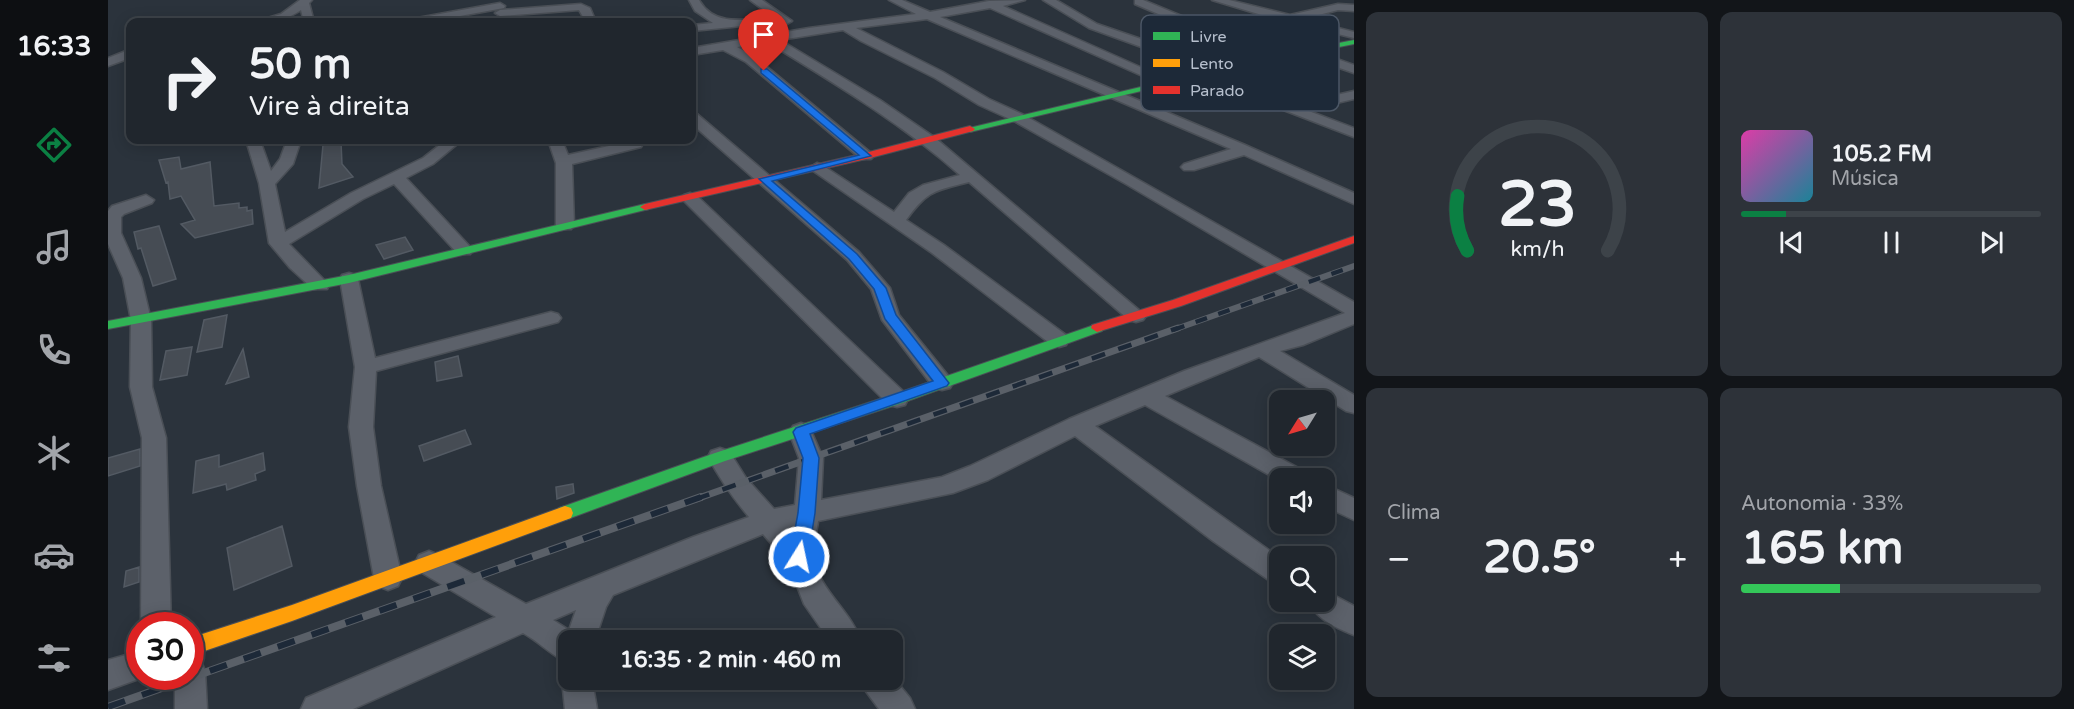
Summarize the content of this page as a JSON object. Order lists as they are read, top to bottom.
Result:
{
  "legend": ["Livre", "Lento", "Parado"],
  "north": "bottom left",
  "page": {
    "tabs": "16:33",
    "turn": ["50 m", "Vire à direita"],
    "song": ["105.2 FM", "Música"],
    "tile": [
      "Clima",
      ["Autonomia · 33%", "165 km"]
    ],
    "heat": ["−", "20.5°", "+"],
    "limit": "30",
    "trip": "16:35 · 2 min · 460 m",
    "gauge": ["23", "km/h"]
  }
}
